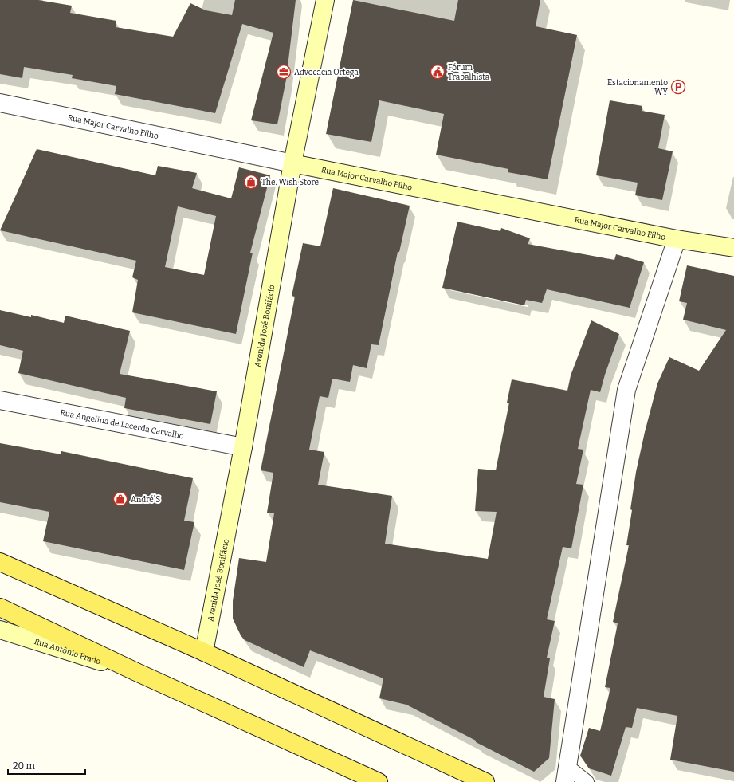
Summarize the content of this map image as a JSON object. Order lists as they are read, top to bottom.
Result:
{
  "streets": {
    "street": [
      "Rua Major Carvalho Filho",
      "Avenida José Bonifácio",
      "Rua Angelina de Lacerda Carvalho",
      "Rua Antônio Prado"
    ]
  },
  "crossings": [
    ["Rua Major Carvalho Filho", "Avenida José Bonifácio"],
    ["Avenida José Bonifácio", "Rua Angelina de Lacerda Carvalho"]
  ],
  "places": {
    "office": ["Advocacia Ortega"],
    "public building": ["Fórum Trabalhista"],
    "parking": ["Estacionamento WY"],
    "shop": ["The. Wish Store", "André'S"]
  },
  "scale_bar": "20 m"
}
